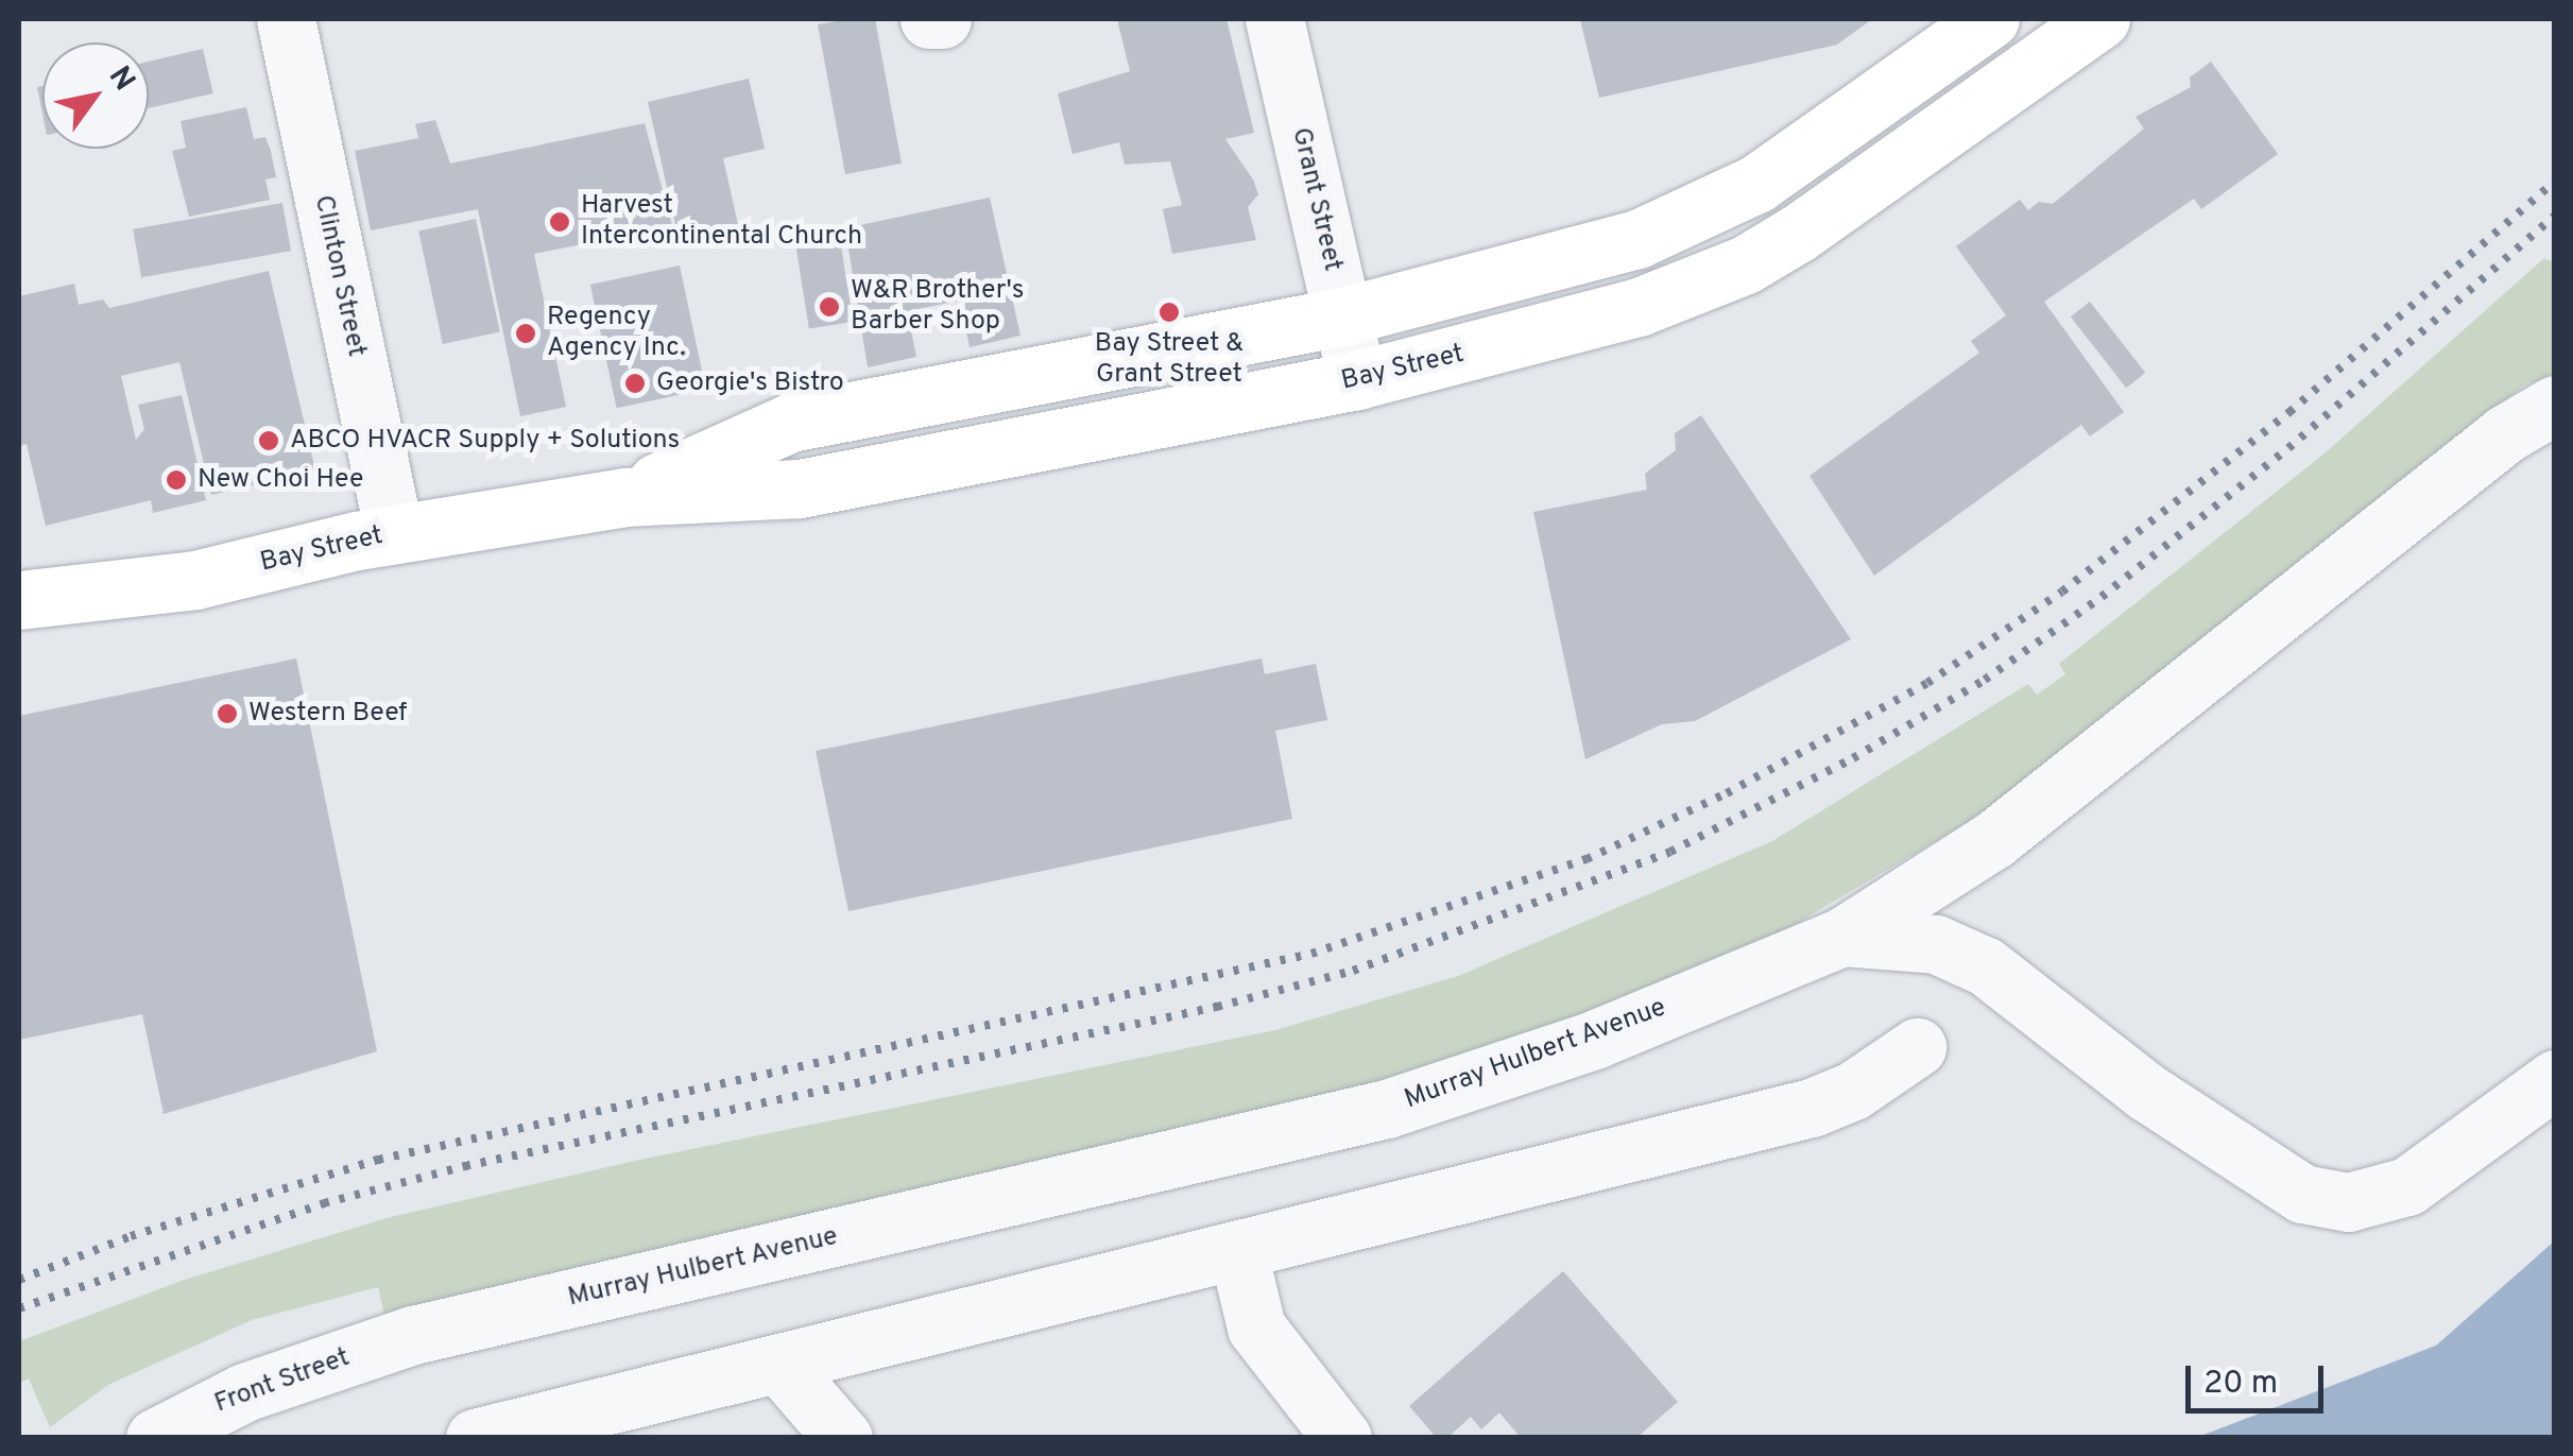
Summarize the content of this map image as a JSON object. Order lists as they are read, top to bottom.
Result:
{
  "streets": {
    "main road": ["Bay Street"],
    "street": [
      "Grant Street",
      "Clinton Street",
      "Murray Hulbert Avenue",
      "Front Street"
    ]
  },
  "crossings": [
    ["Grant Street", "Bay Street"],
    ["Clinton Street", "Bay Street"],
    ["Murray Hulbert Avenue", "Front Street"]
  ],
  "places": [
    "Harvest Intercontinental Church",
    "W&R Brother's Barber Shop",
    "Bay Street & Grant Street",
    "Regency Agency Inc.",
    "Georgie's Bistro",
    "ABCO HVACR Supply + Solutions",
    "New Choi Hee",
    "Western Beef"
  ],
  "scale_bar": "20 m",
  "north": "top right"
}
